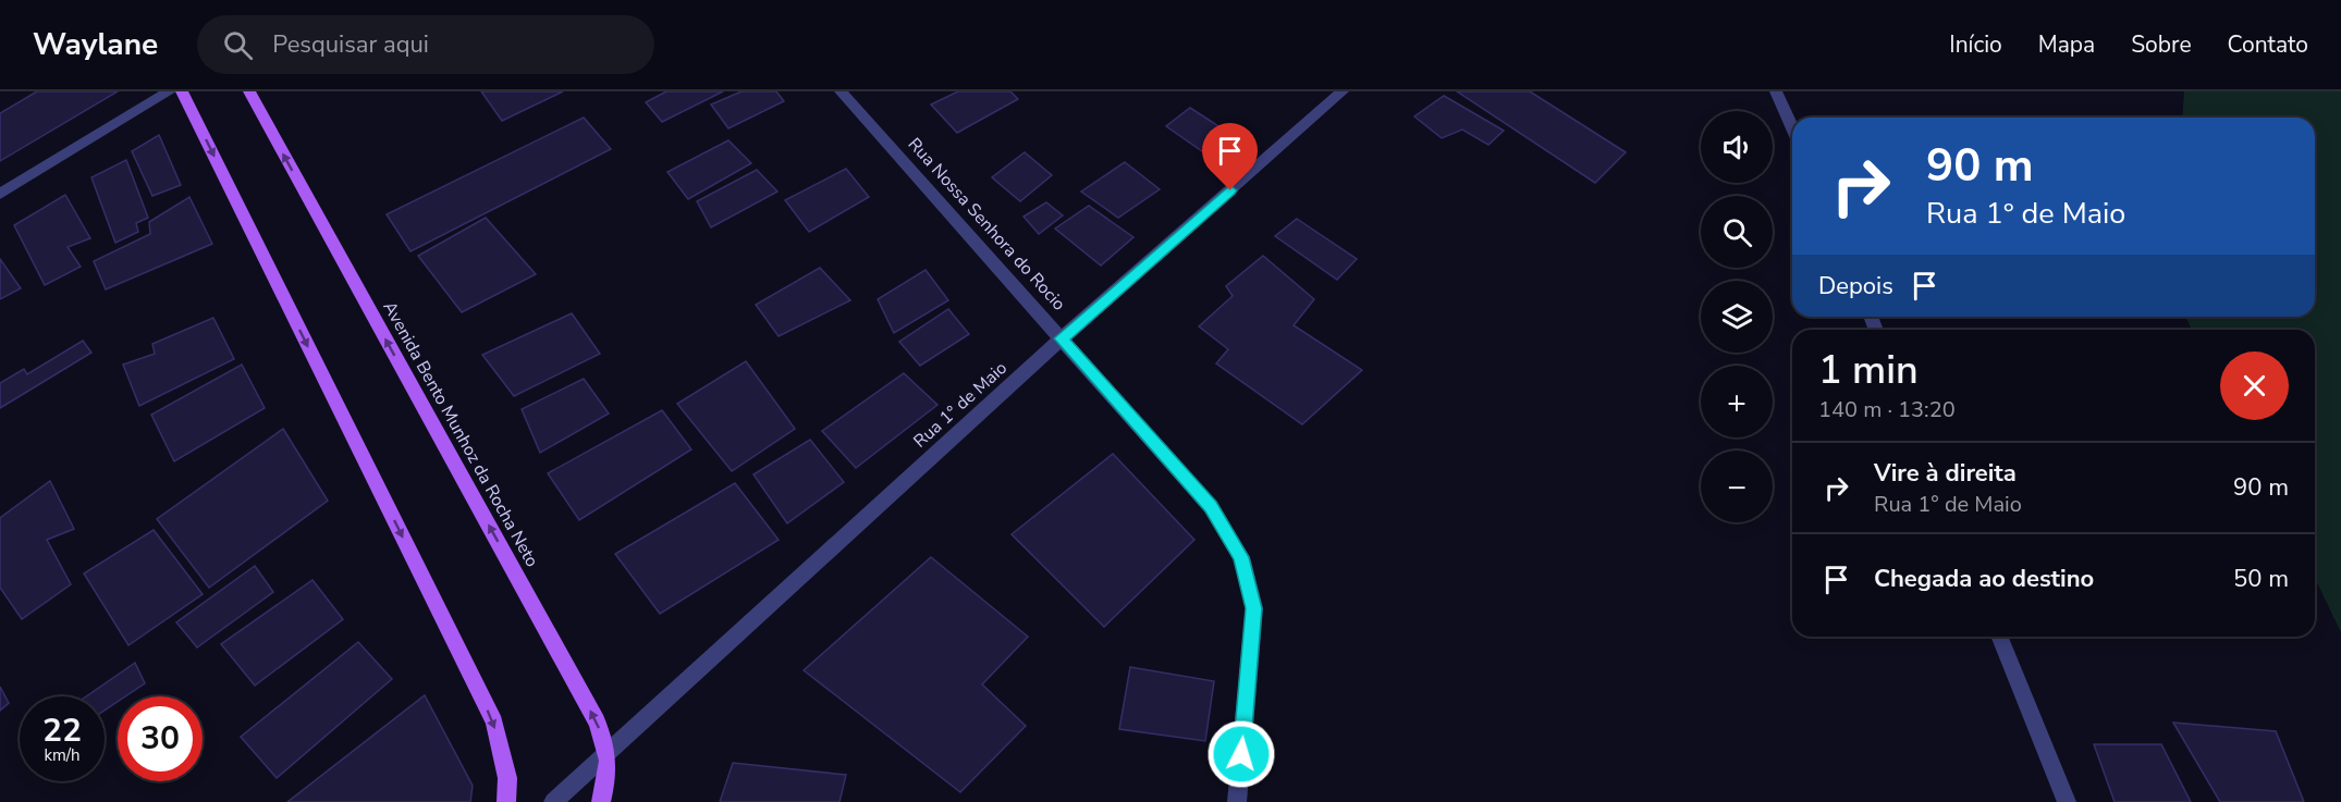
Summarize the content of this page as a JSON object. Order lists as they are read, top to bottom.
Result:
{
  "streets": {
    "main road": ["Avenida Bento Munhoz da Rocha Neto"],
    "street": ["Rua Nossa Senhora do Rocio", "Rua 1° de Maio"]
  },
  "crossings": [
    ["Rua Nossa Senhora do Rocio", "Rua 1° de Maio"],
    ["Rua 1° de Maio", "Avenida Bento Munhoz da Rocha Neto"]
  ],
  "page": {
    "header": "Waylane",
    "search": "Pesquisar aqui",
    "nav": [
      "Início",
      "Mapa",
      "Sobre",
      "Contato"
    ],
    "map_buttons": ["+", "−"],
    "turn": ["90 m", "Rua 1° de Maio"],
    "then": "Depois",
    "heading": ["1 min", "140 m · 13:20"],
    "list": [
      {
        "name": "Vire à direita",
        "note": "Rua 1° de Maio",
        "value": "90 m"
      },
      {
        "name": "Chegada ao destino",
        "value": "50 m"
      }
    ],
    "speed": "22 km/h",
    "limit": "30"
  }
}
